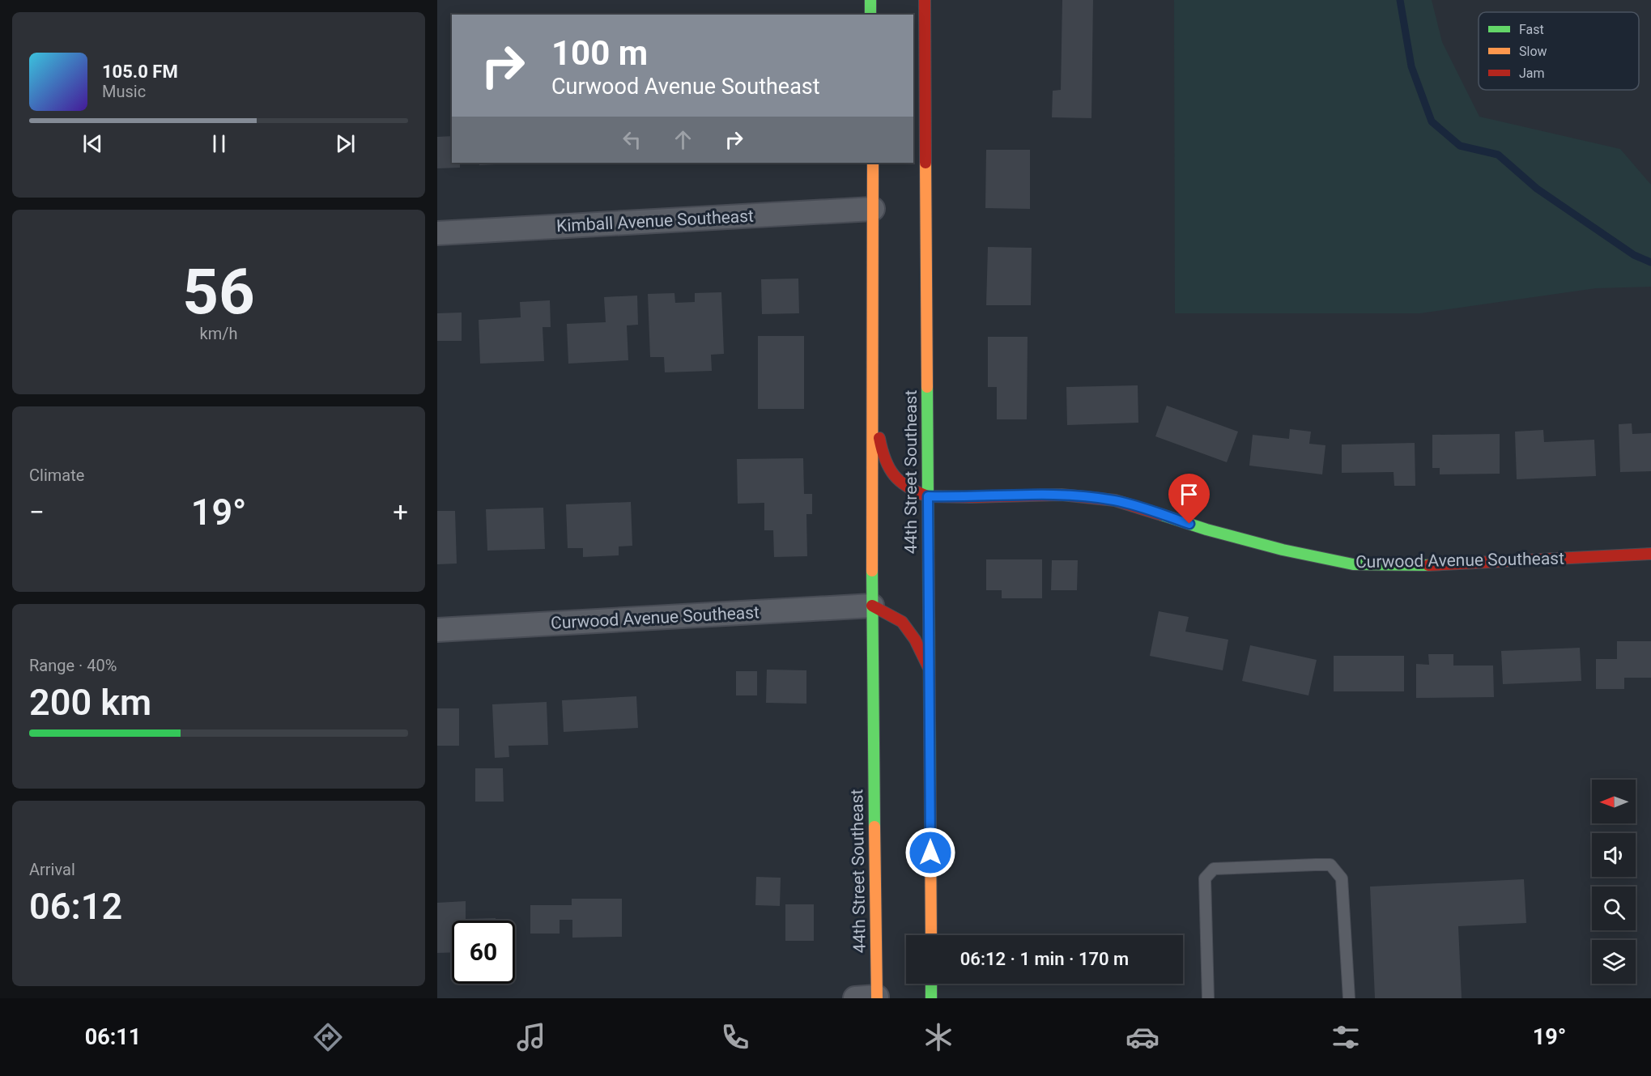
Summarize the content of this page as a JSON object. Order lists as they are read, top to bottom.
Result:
{
  "streets": {
    "main road": ["44th Street Southeast", "Curwood Avenue Southeast"],
    "street": ["Kimball Avenue Southeast"]
  },
  "crossings": [
    ["Kimball Avenue Southeast", "44th Street Southeast"],
    ["44th Street Southeast", "Curwood Avenue Southeast"]
  ],
  "legend": ["Fast", "Slow", "Jam"],
  "north": "left",
  "page": {
    "turn": ["100 m", "Curwood Avenue Southeast"],
    "song": ["105.0 FM", "Music"],
    "tile": [
      ["56", "km/h"],
      "Climate",
      ["Range · 40%", "200 km"],
      ["Arrival", "06:12"]
    ],
    "heat": ["−", "19°", "+"],
    "limit": "60",
    "trip": "06:12 · 1 min · 170 m",
    "tabs": ["06:11", "19°"]
  }
}
